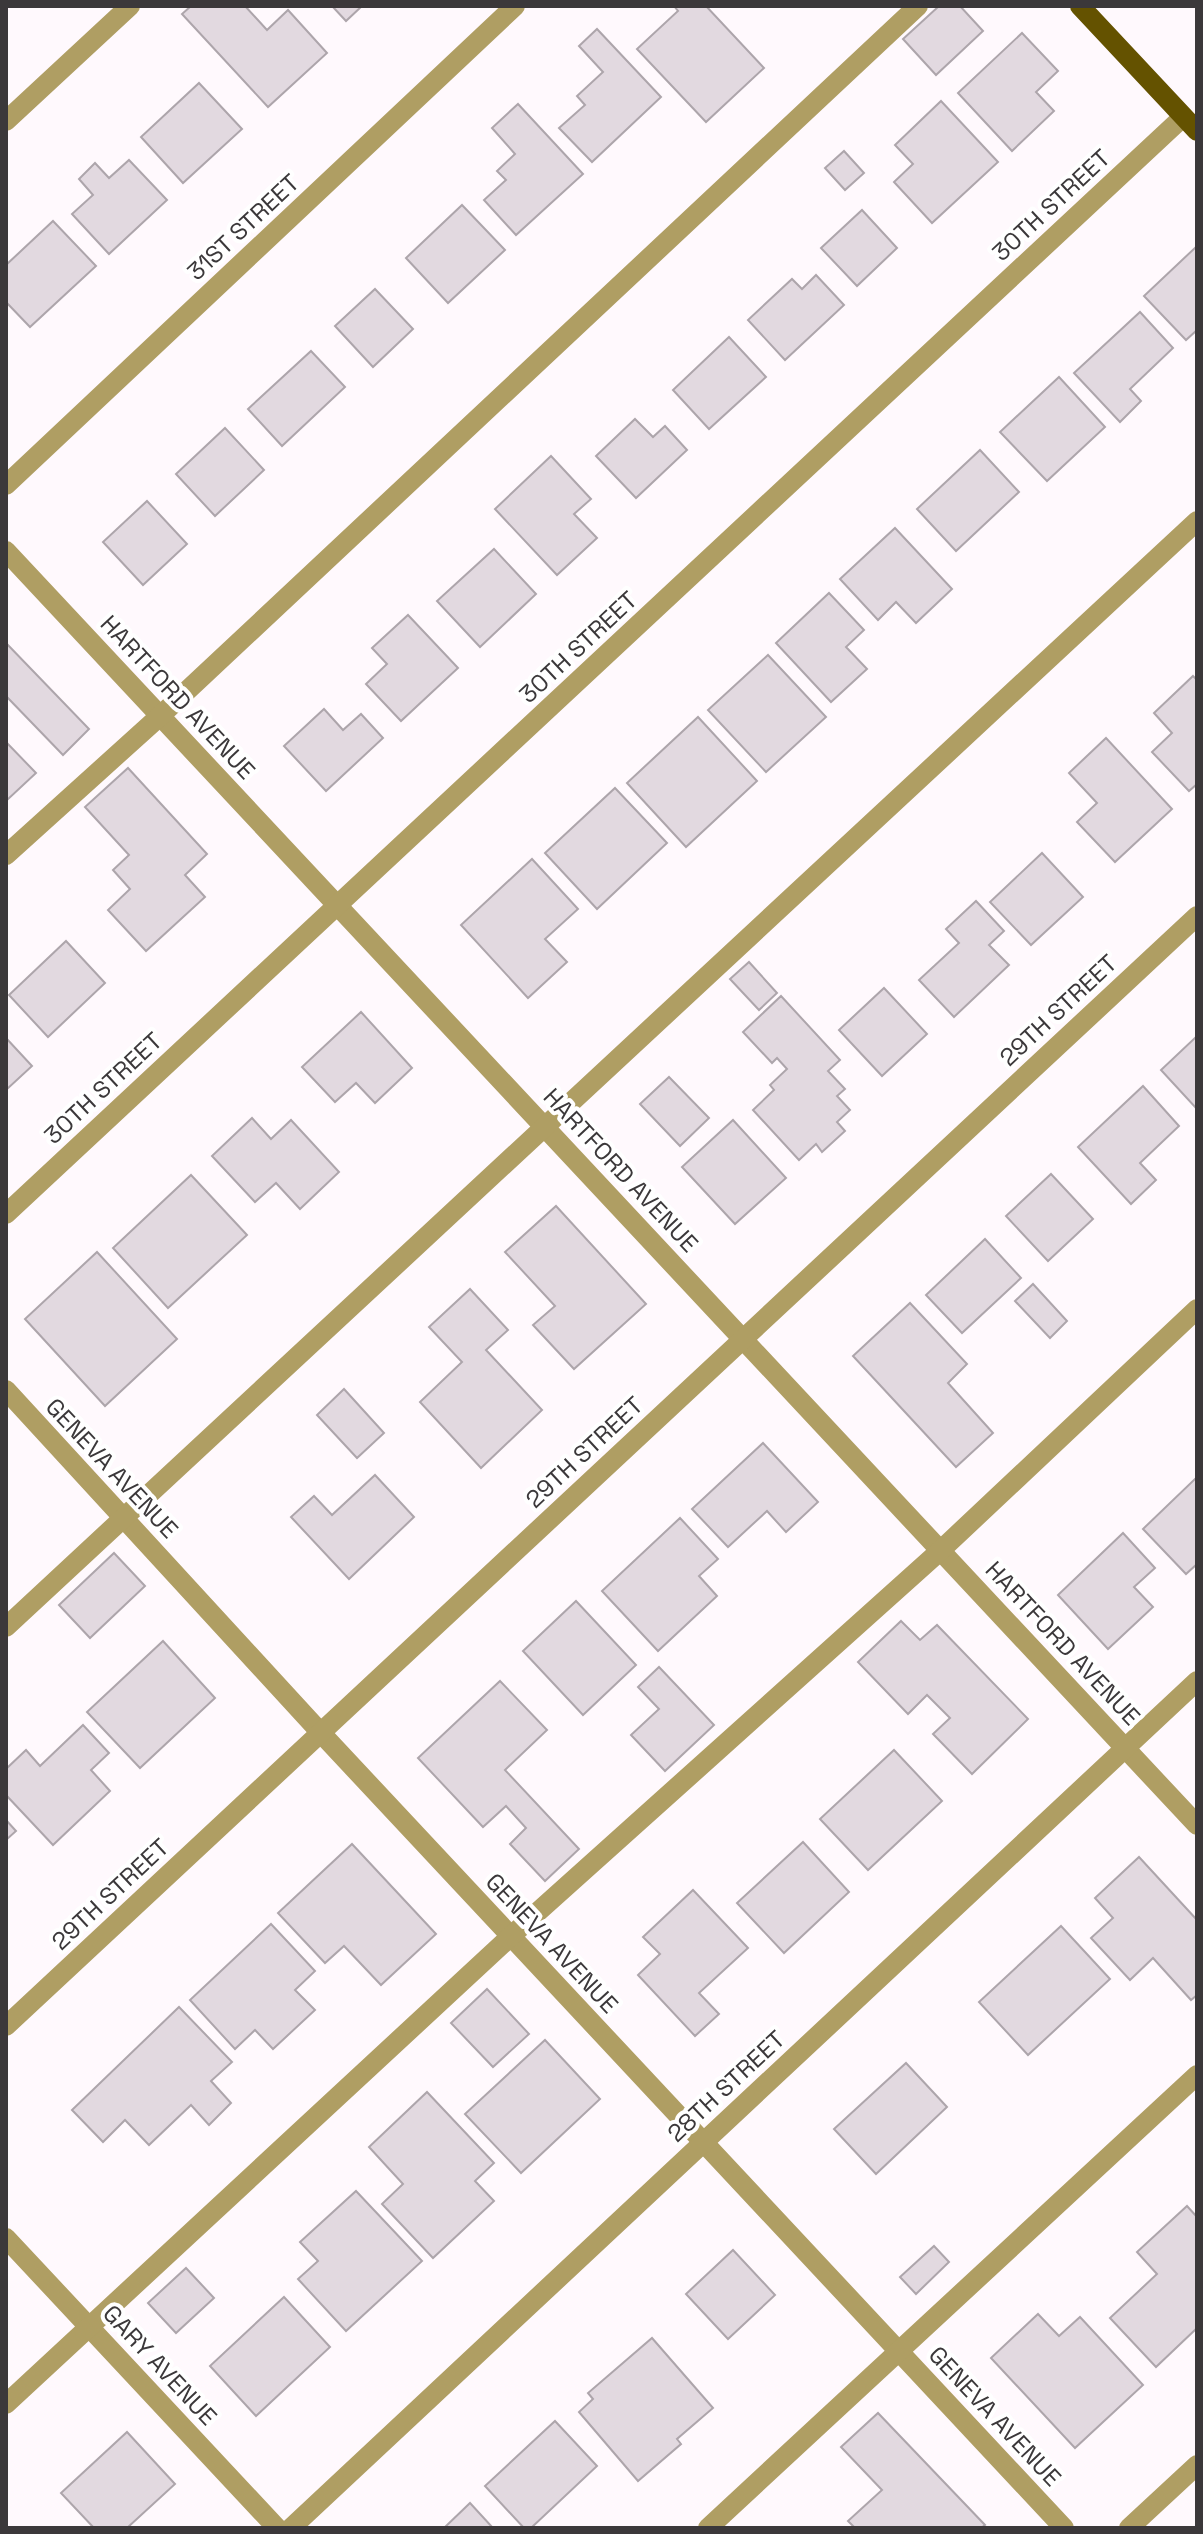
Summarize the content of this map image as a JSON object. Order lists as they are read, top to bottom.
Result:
{
  "streets": {
    "street": [
      "30TH STREET",
      "31ST STREET",
      "HARTFORD AVENUE",
      "29TH STREET",
      "GENEVA AVENUE",
      "28TH STREET",
      "GARY AVENUE"
    ]
  },
  "crossings": [
    ["30TH STREET", "HARTFORD AVENUE"],
    ["HARTFORD AVENUE", "29TH STREET"],
    ["HARTFORD AVENUE", "28TH STREET"],
    ["29TH STREET", "GENEVA AVENUE"],
    ["GENEVA AVENUE", "28TH STREET"]
  ]
}
